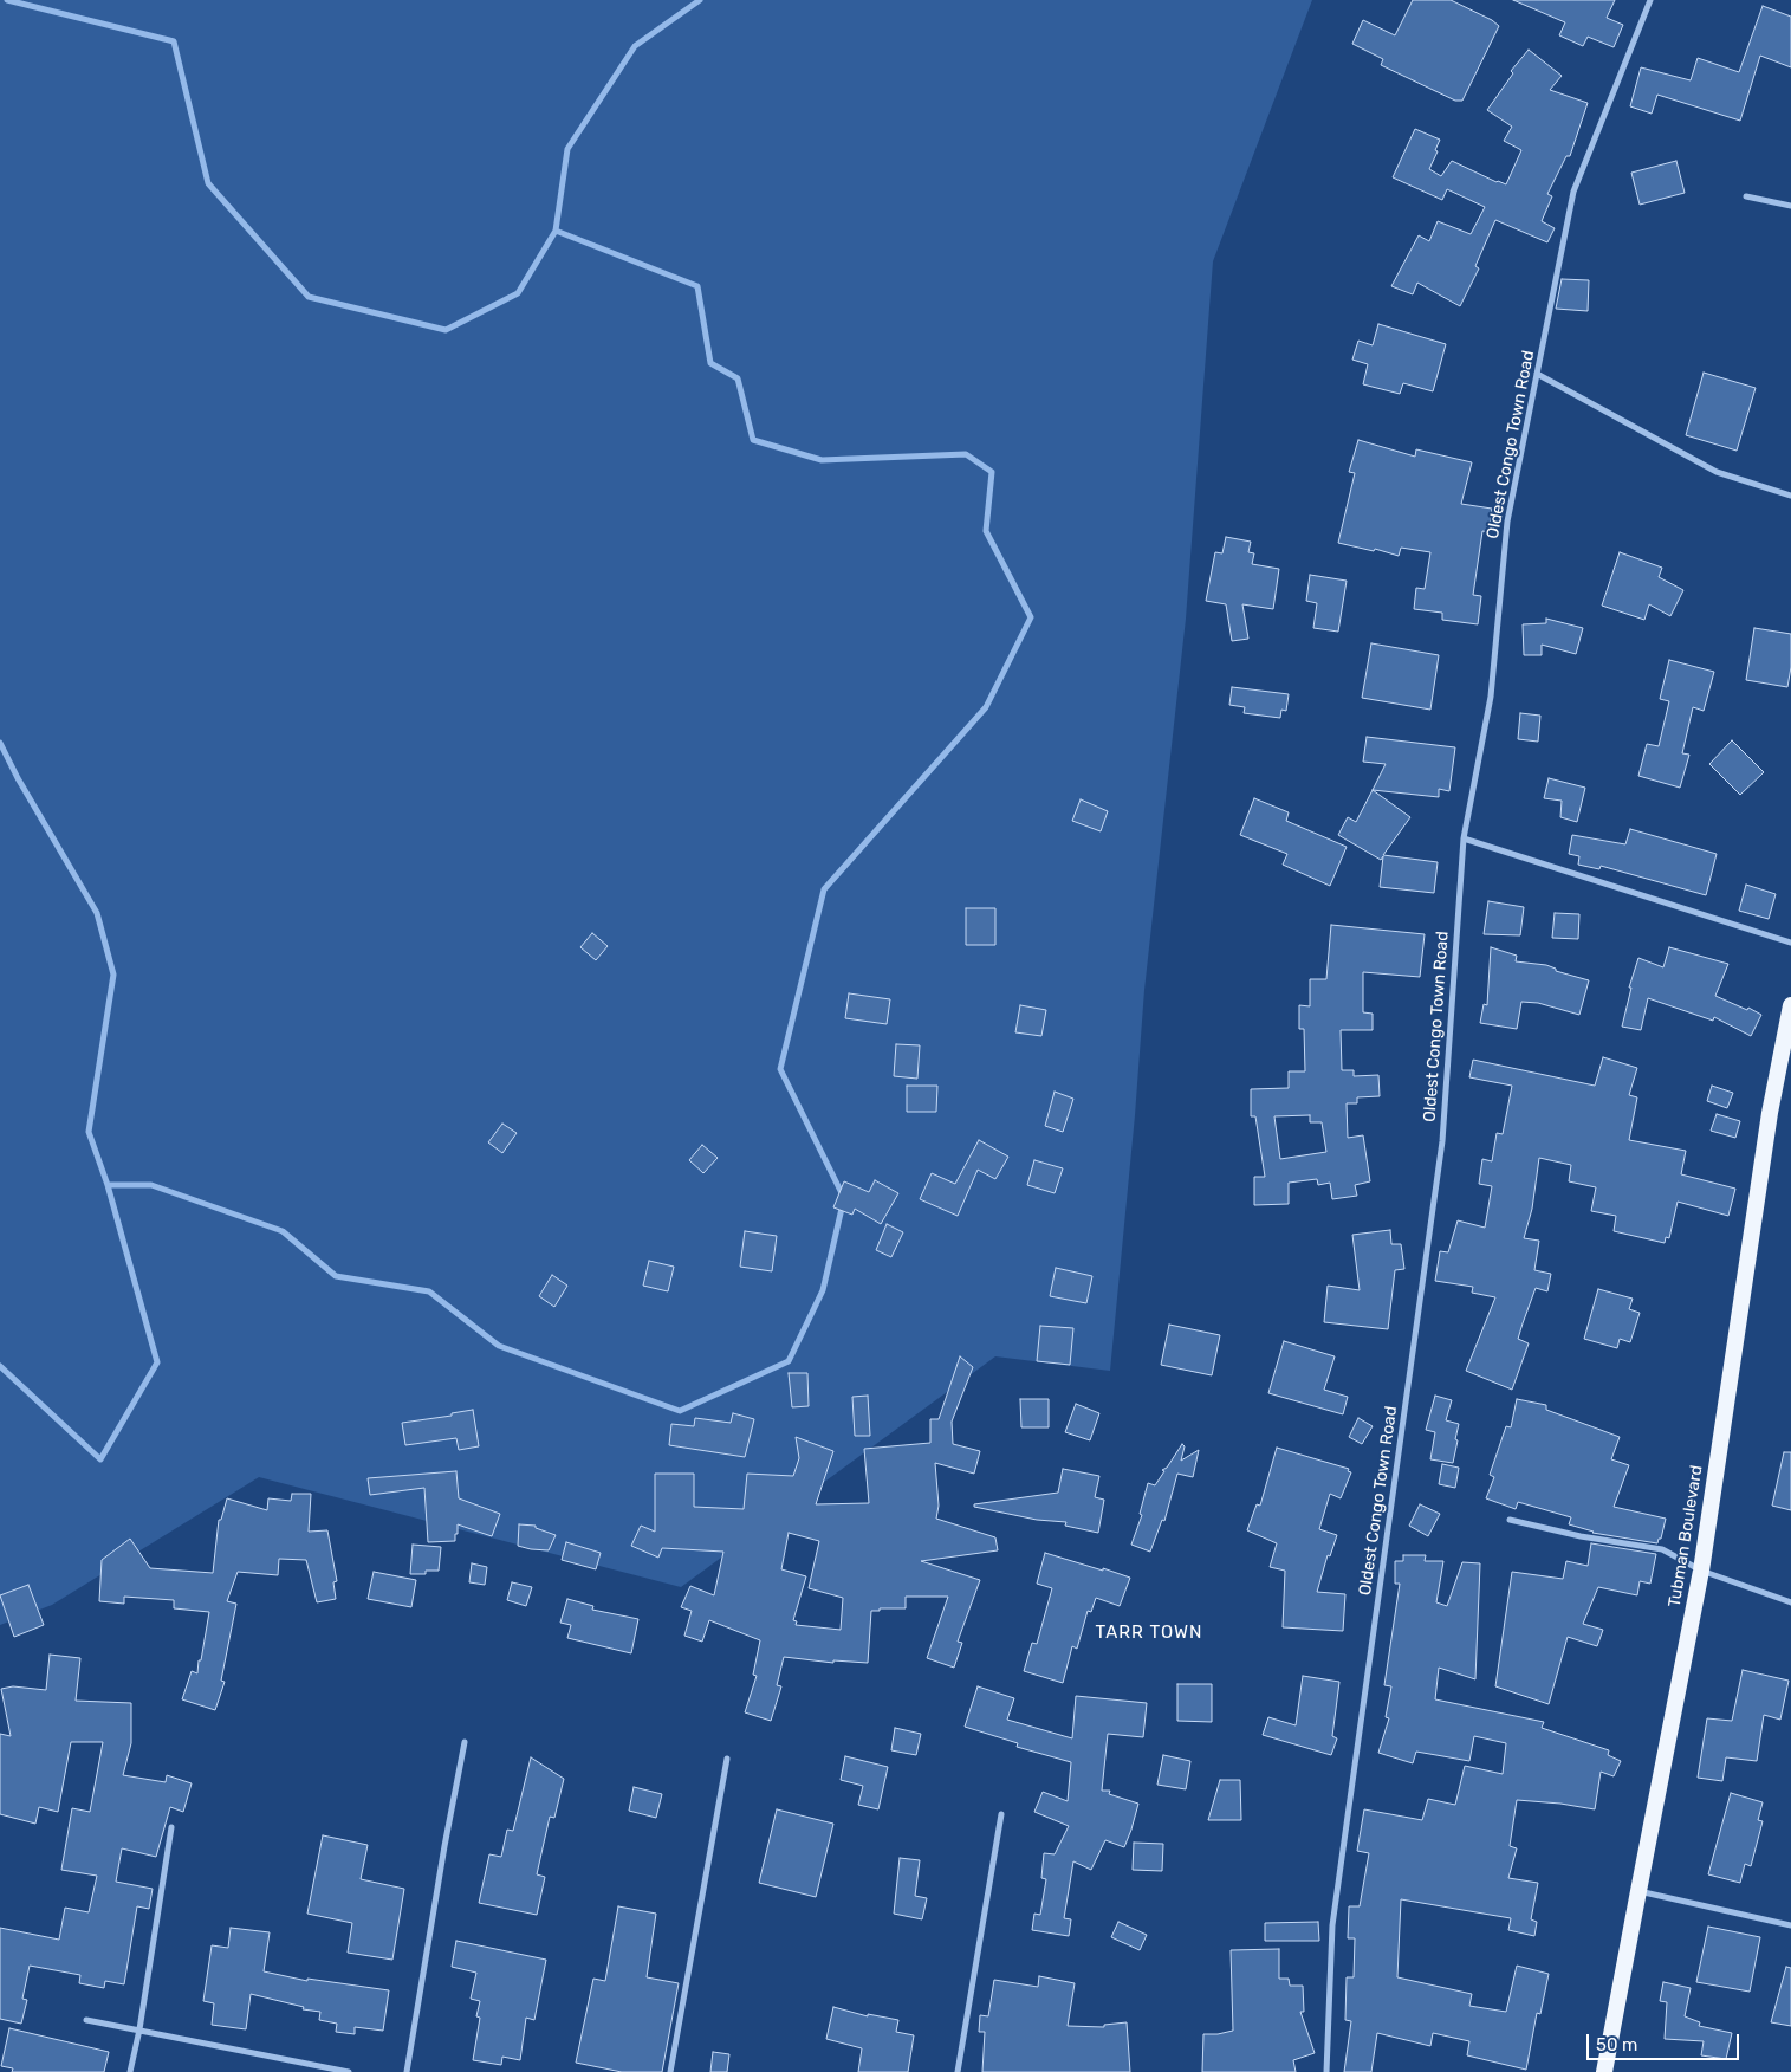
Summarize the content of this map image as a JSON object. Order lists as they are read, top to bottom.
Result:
{
  "streets": {
    "highway": ["Tubman Boulevard"],
    "street": ["Oldest Congo Town Road"]
  },
  "districts": ["TARR TOWN"],
  "scale_bar": "50 m"
}
